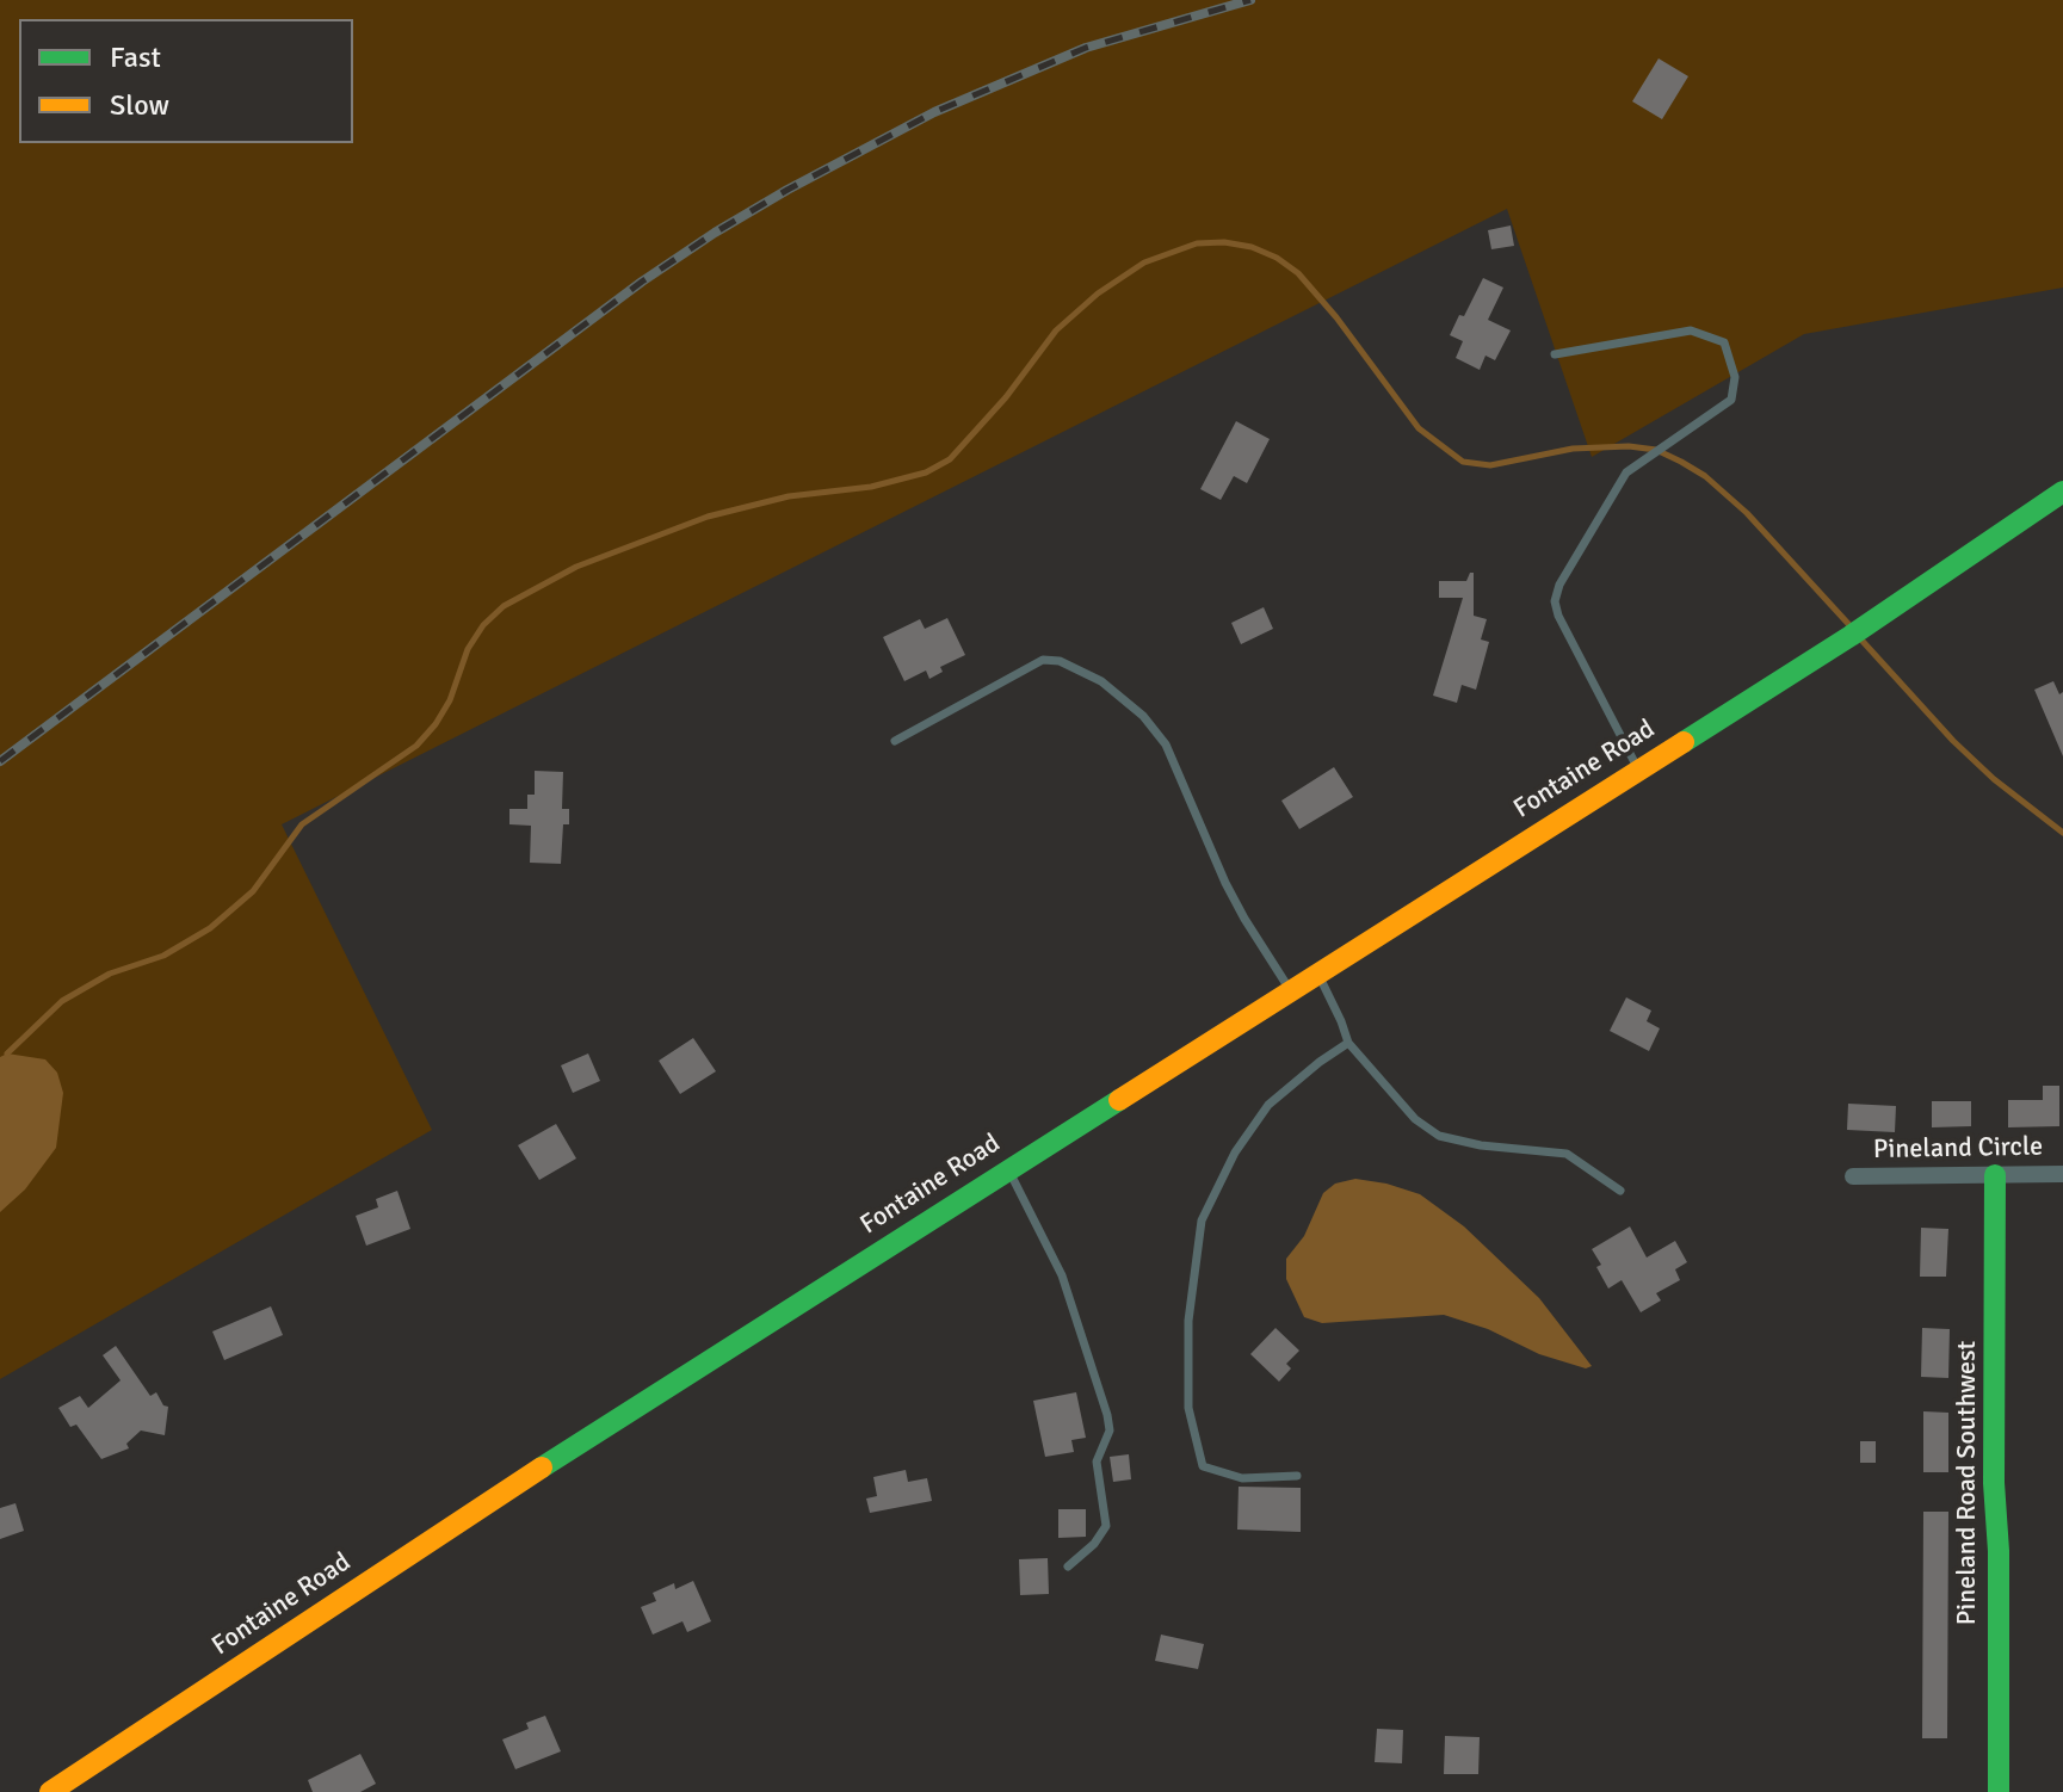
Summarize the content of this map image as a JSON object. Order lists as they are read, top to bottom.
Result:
{
  "streets": {
    "main road": ["Fontaine Road", "Pineland Road Southwest"],
    "street": ["Pineland Circle"]
  },
  "crossings": [
    ["Pineland Circle", "Pineland Road Southwest"]
  ],
  "legend": ["Fast", "Slow"]
}
